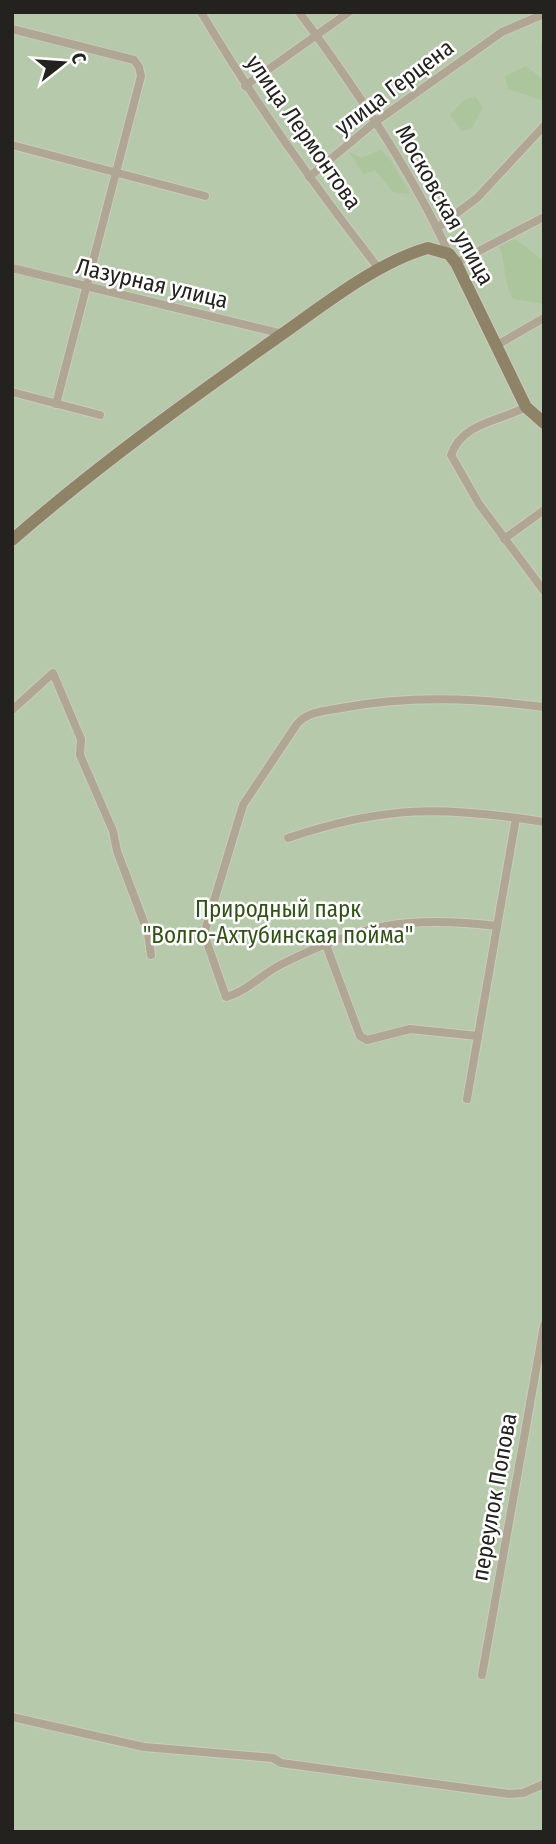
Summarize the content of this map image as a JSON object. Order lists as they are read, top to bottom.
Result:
{
  "streets": {
    "street": [
      "улица Герцена",
      "улица Лермонтова",
      "Московская улица",
      "Лазурная улица",
      "переулок Попова"
    ]
  },
  "crossings": [
    ["улица Герцена", "улица Лермонтова"],
    ["улица Герцена", "Московская улица"]
  ],
  "parks": ["Природный парк \"Волго-Ахтубинская пойма\""],
  "north": "right"
}
